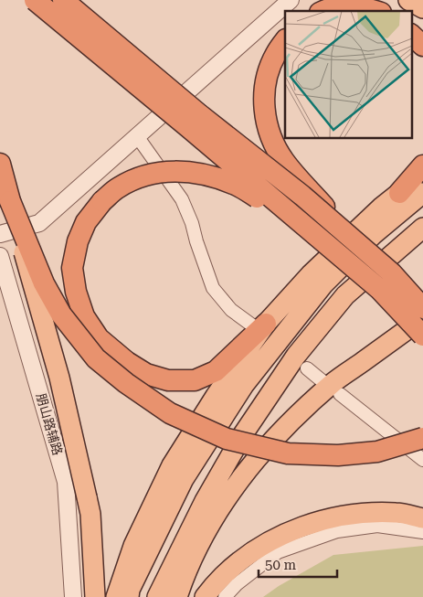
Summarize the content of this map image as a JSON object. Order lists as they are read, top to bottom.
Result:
{
  "streets": {
    "street": ["朋山路辅路"]
  },
  "scale_bar": "50 m"
}
